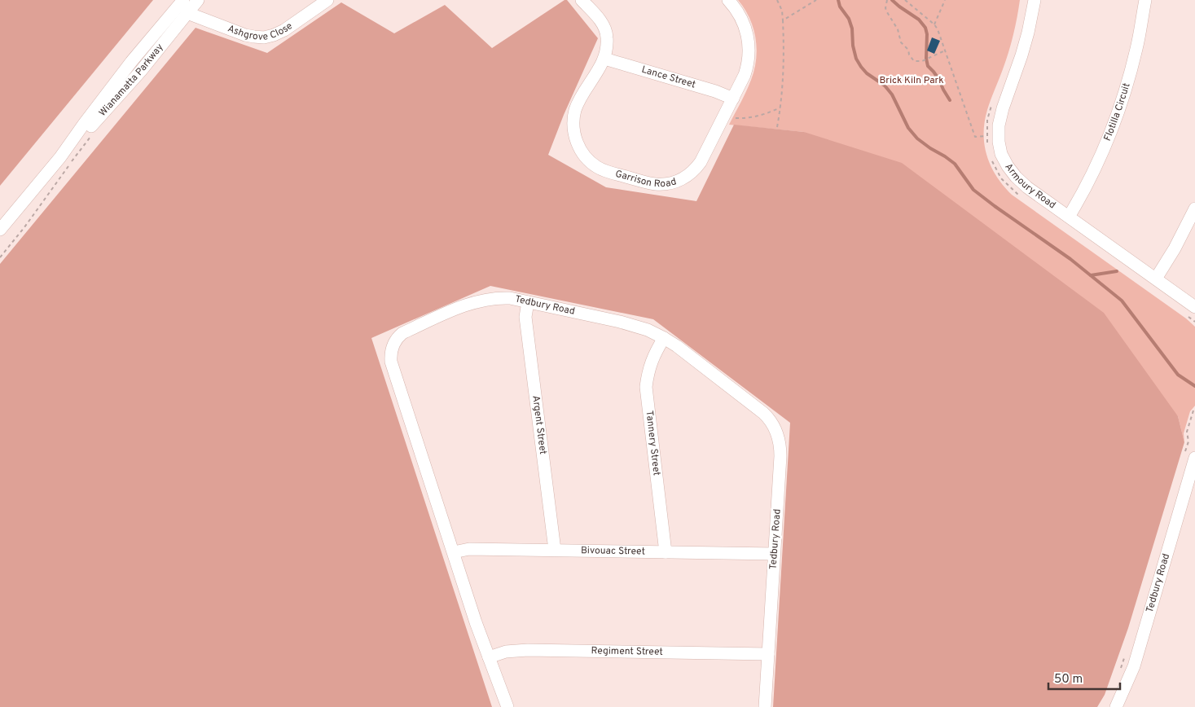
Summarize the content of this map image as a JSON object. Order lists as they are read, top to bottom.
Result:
{
  "streets": {
    "street": [
      "Ashgrove Close",
      "Lance Street",
      "Wianamatta Parkway",
      "Flotilla Circuit",
      "Garrison Road",
      "Armoury Road",
      "Tedbury Road",
      "Argent Street",
      "Tannery Street",
      "Bivouac Street",
      "Regiment Street"
    ]
  },
  "crossings": [
    ["Ashgrove Close", "Wianamatta Parkway"],
    ["Lance Street", "Garrison Road"],
    ["Flotilla Circuit", "Armoury Road"],
    ["Tedbury Road", "Argent Street"],
    ["Tedbury Road", "Tannery Street"],
    ["Tedbury Road", "Bivouac Street"],
    ["Tedbury Road", "Regiment Street"],
    ["Argent Street", "Bivouac Street"],
    ["Tannery Street", "Bivouac Street"]
  ],
  "parks": ["Brick Kiln Park"],
  "scale_bar": "50 m"
}
